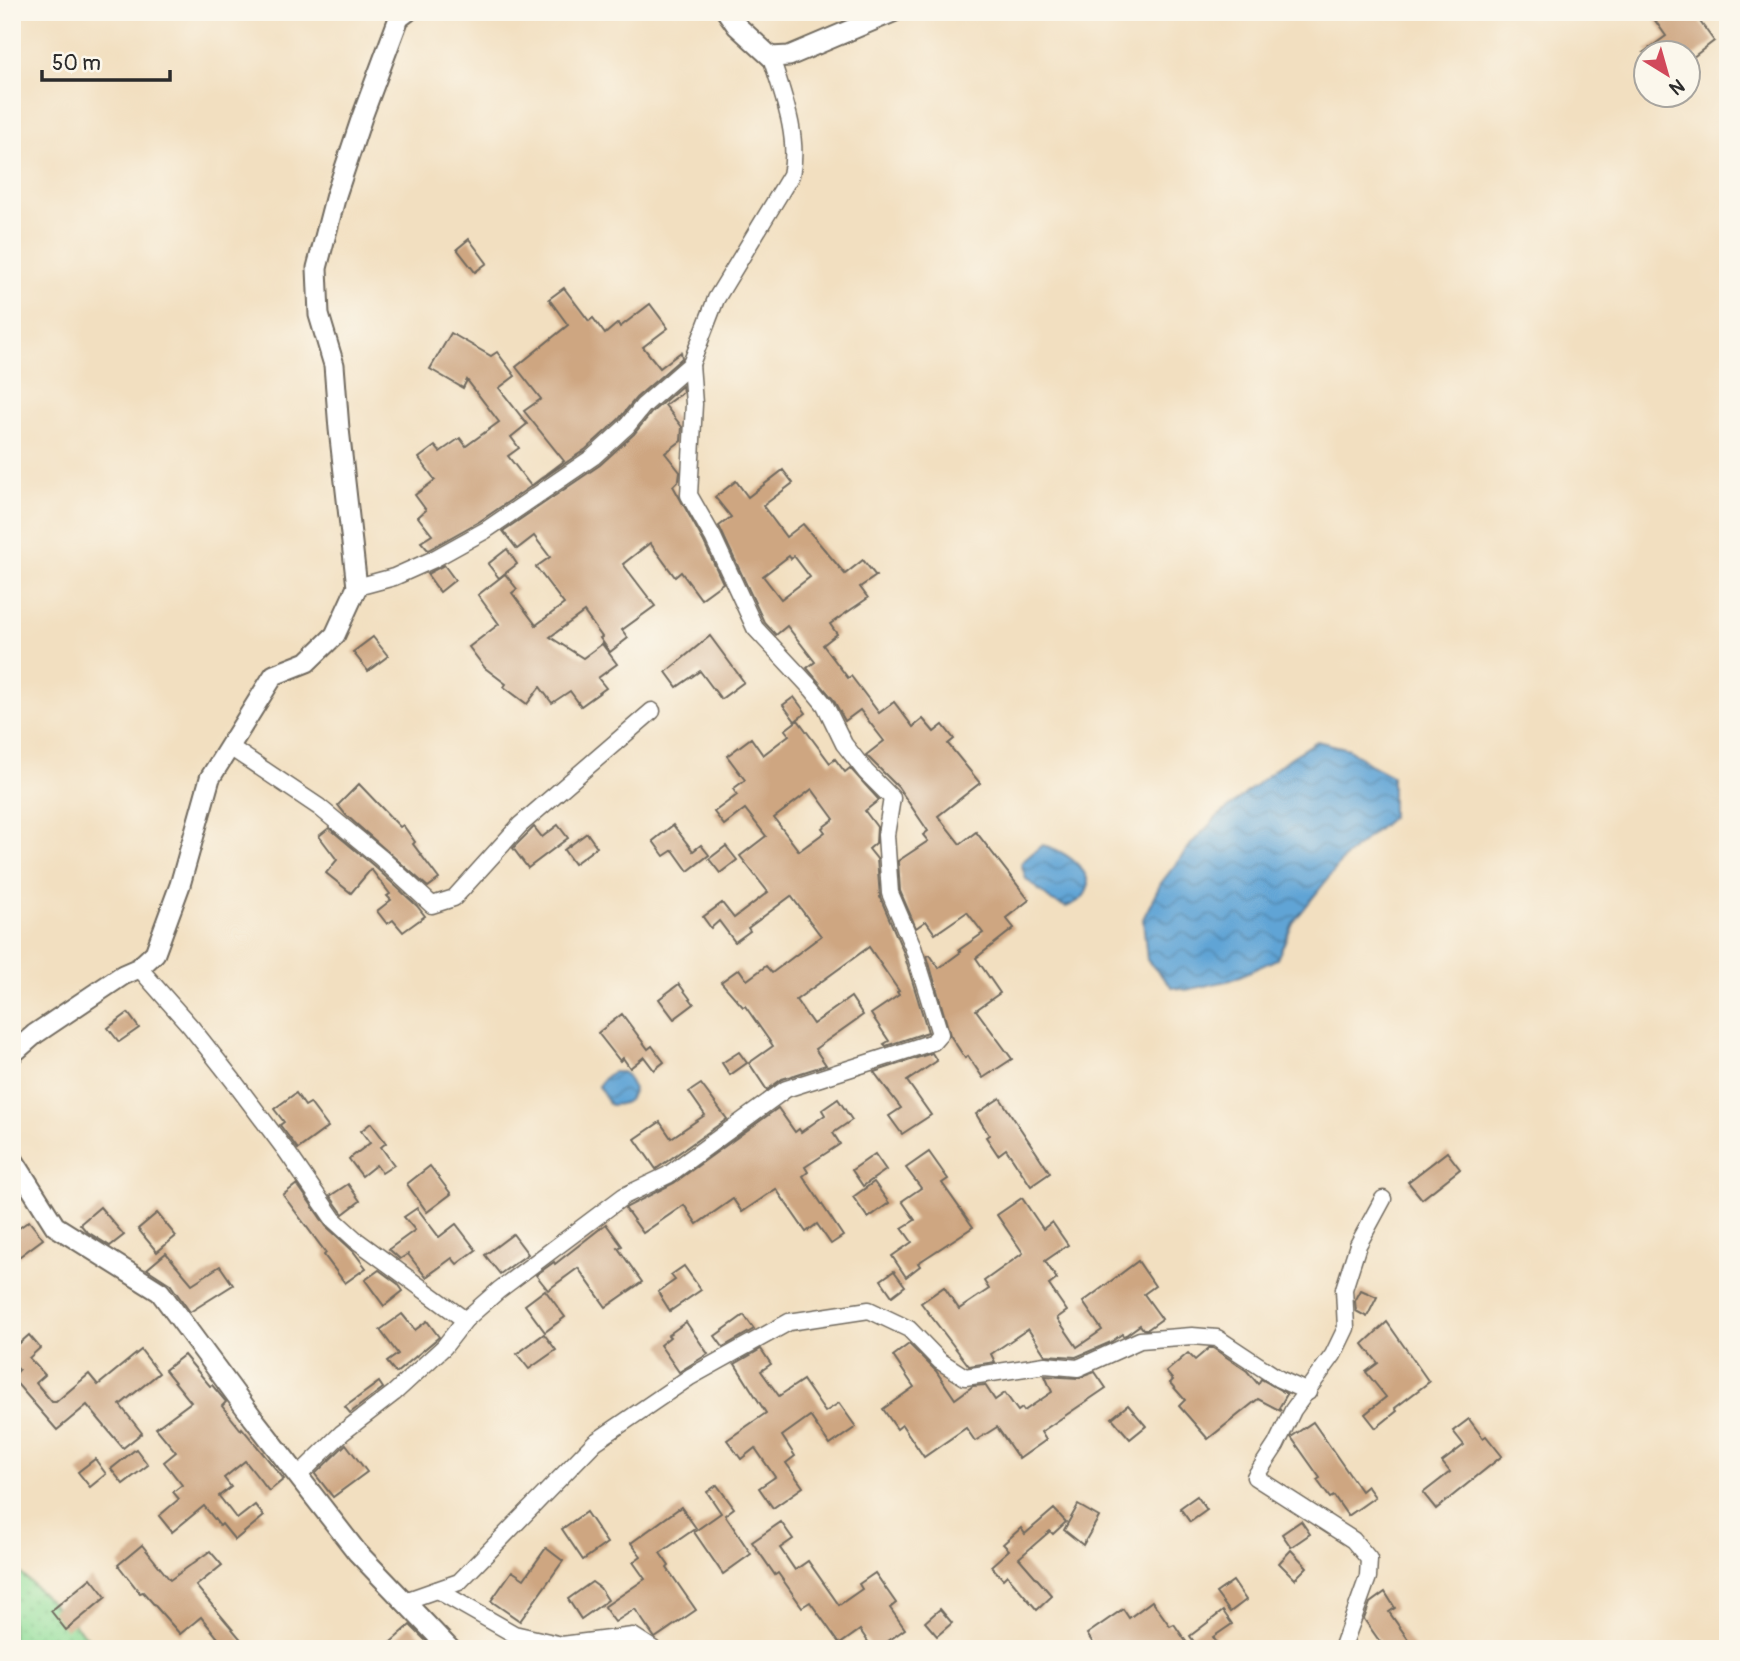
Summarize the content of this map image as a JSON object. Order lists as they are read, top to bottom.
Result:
{
  "scale_bar": "50 m",
  "north": "bottom right"
}
